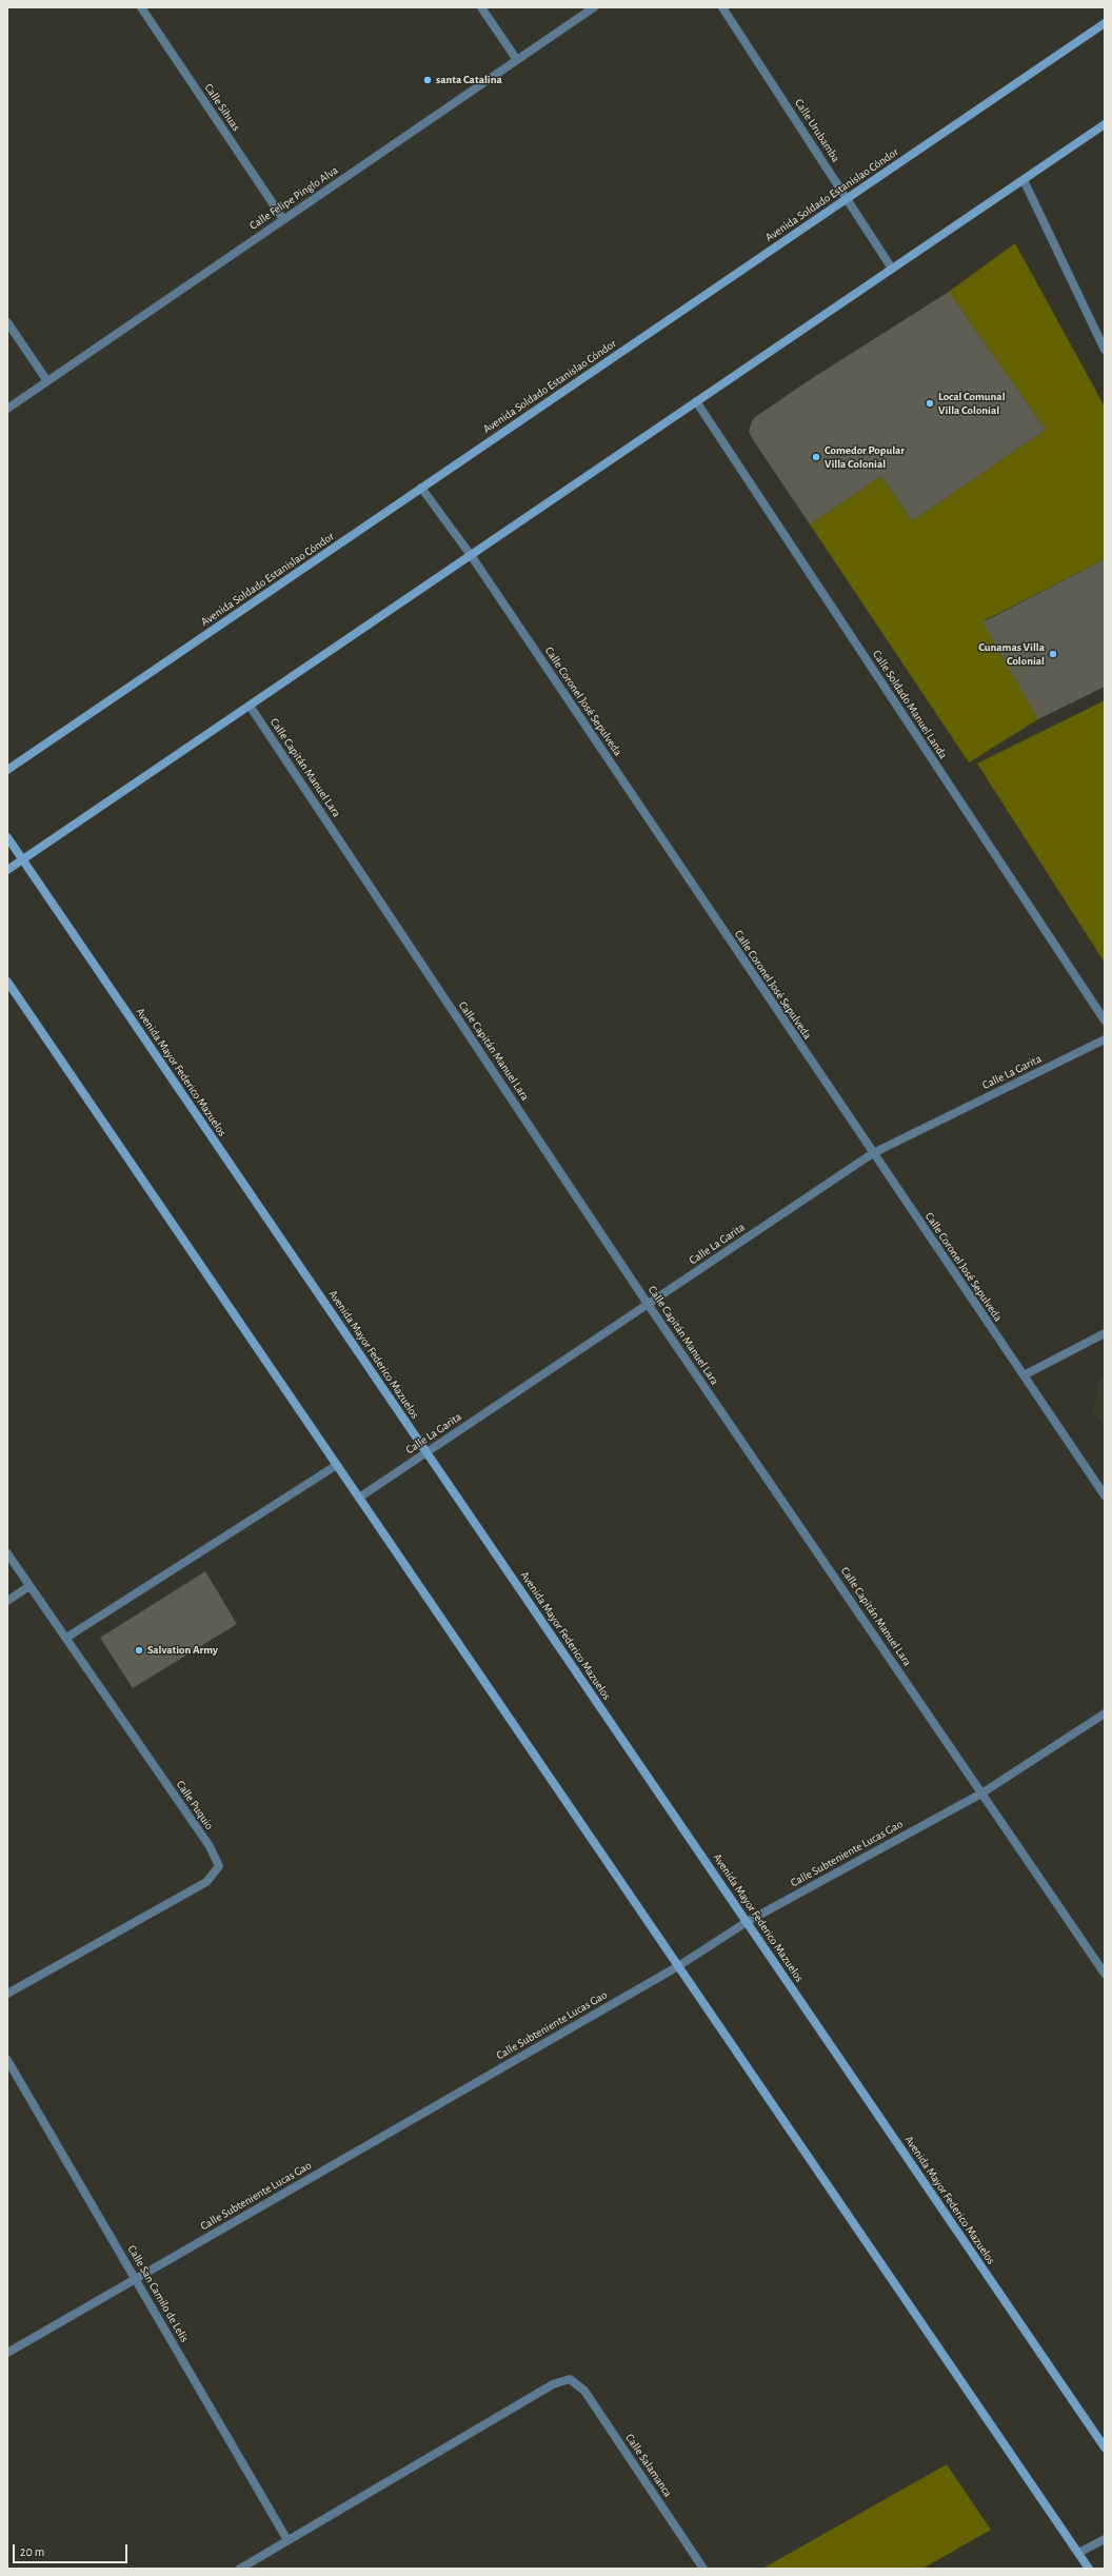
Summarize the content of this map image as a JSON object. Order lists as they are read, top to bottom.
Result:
{
  "streets": {
    "street": [
      "Calle Sihuas",
      "Calle Urubamba",
      "Avenida Soldado Estanislao Cóndor",
      "Calle Felipe Pinglo Alva",
      "Calle Coronel José Sepulveda",
      "Calle Soldado Manuel Landa",
      "Calle Capitán Manuel Lara",
      "Avenida Mayor Federico Mazuelos",
      "Calle La Garita",
      "Calle Puquio",
      "Calle Subteniente Lucas Gao",
      "Calle San Camilo de Lelis",
      "Calle Salamanca"
    ]
  },
  "crossings": [
    ["Calle Sihuas", "Calle Felipe Pinglo Alva"],
    ["Calle Urubamba", "Avenida Soldado Estanislao Cóndor"],
    ["Avenida Soldado Estanislao Cóndor", "Calle Coronel José Sepulveda"],
    ["Calle Coronel José Sepulveda", "Calle La Garita"],
    ["Calle Capitán Manuel Lara", "Calle La Garita"],
    ["Calle Capitán Manuel Lara", "Calle Subteniente Lucas Gao"],
    ["Avenida Mayor Federico Mazuelos", "Calle La Garita"],
    ["Avenida Mayor Federico Mazuelos", "Calle Subteniente Lucas Gao"],
    ["Calle Subteniente Lucas Gao", "Calle San Camilo de Lelis"],
    ["Calle San Camilo de Lelis", "Calle Salamanca"]
  ],
  "places": [
    "santa Catalina",
    "Local Comunal Villa Colonial",
    "Comedor Popular Villa Colonial",
    "Cunamas Villa Colonial",
    "Salvation Army"
  ],
  "scale_bar": "20 m"
}
